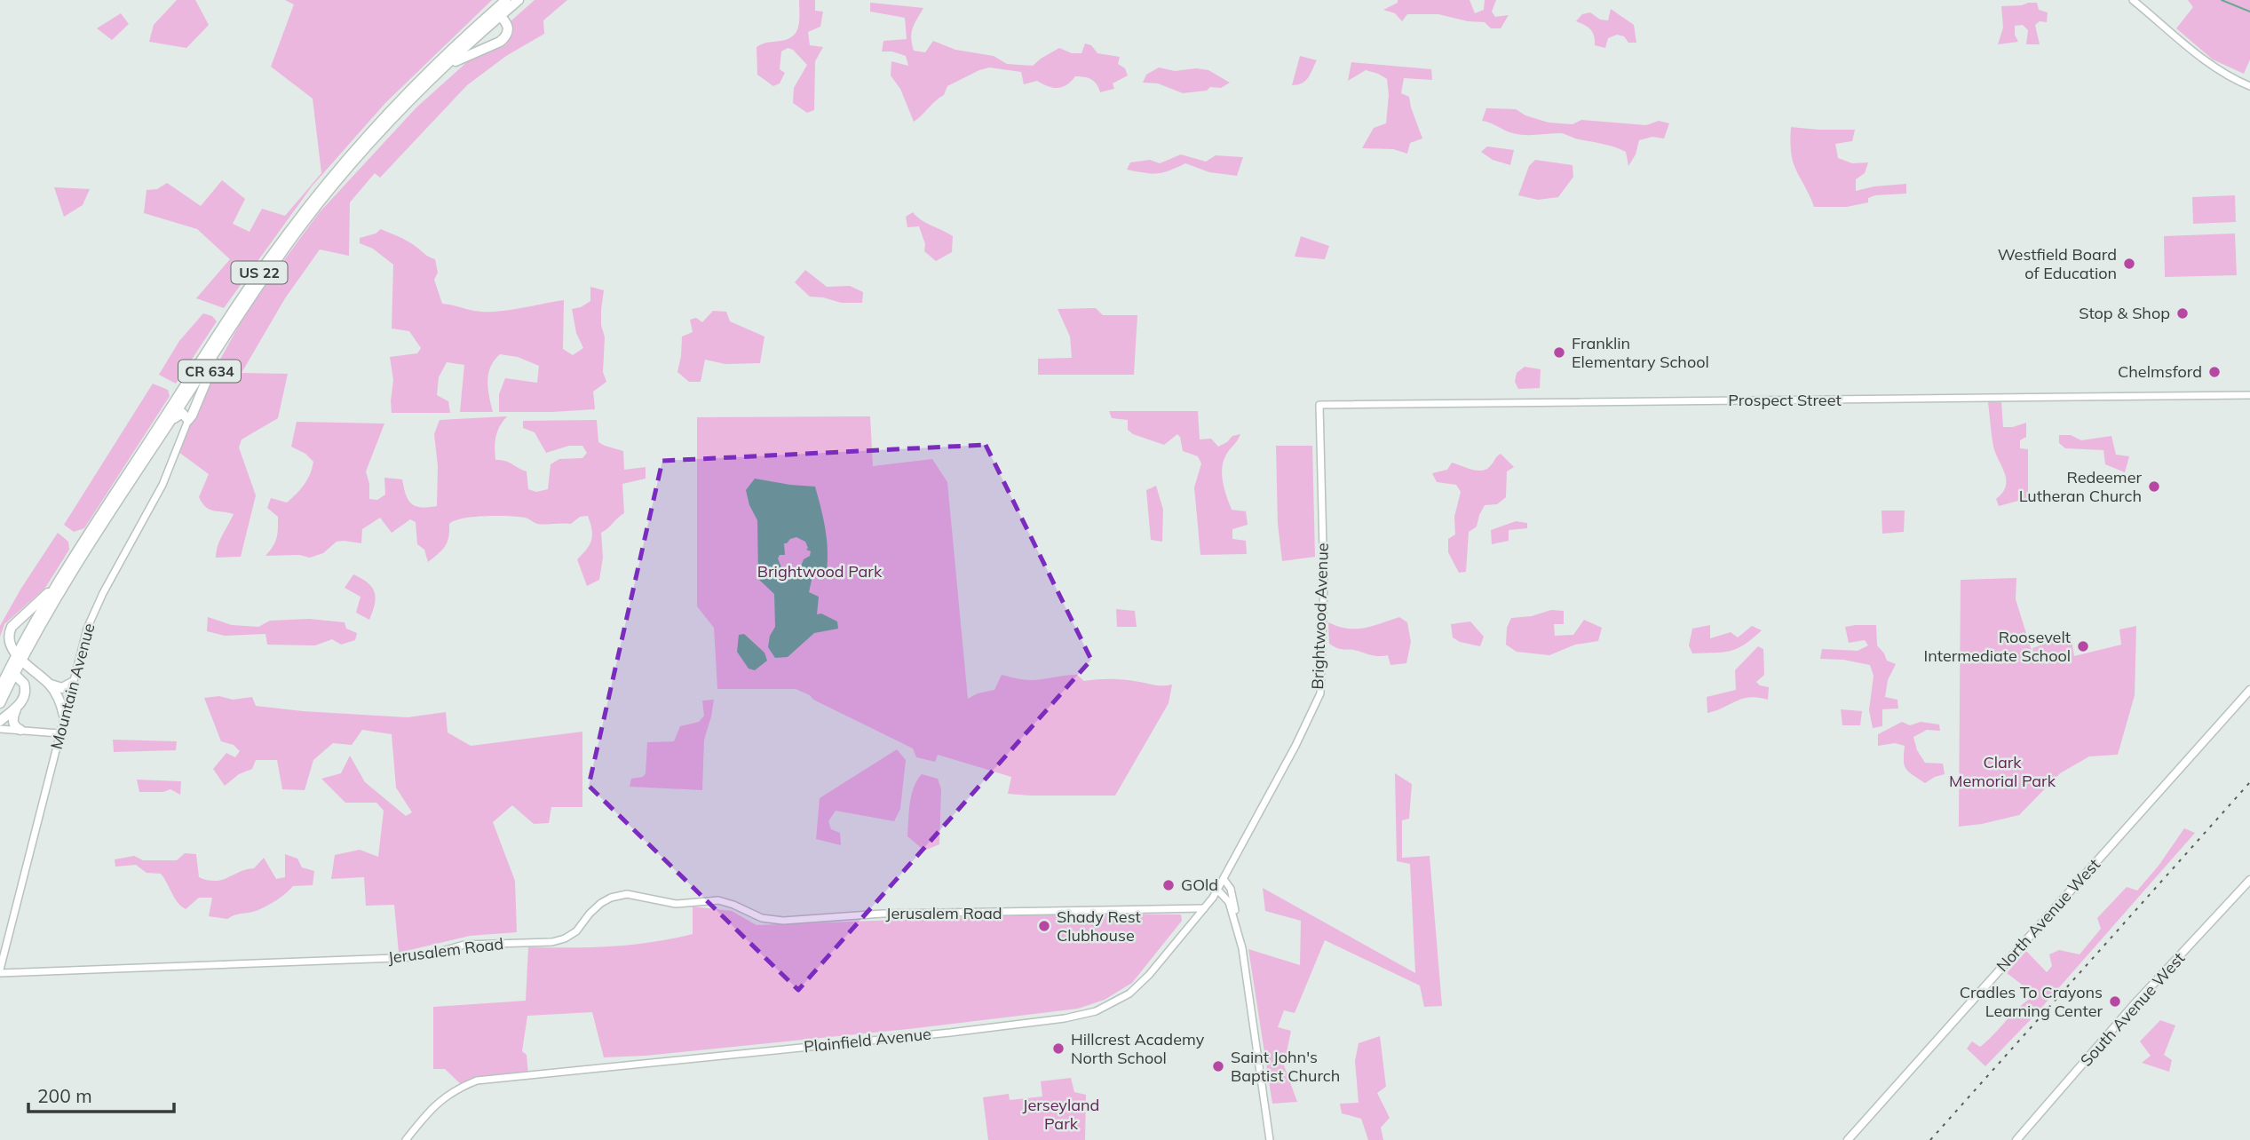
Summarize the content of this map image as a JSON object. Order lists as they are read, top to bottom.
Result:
{
  "streets": {
    "highway": ["US 22", "CR 634"],
    "main road": ["North Avenue West", "South Avenue West"],
    "street": [
      "Prospect Street",
      "Brightwood Avenue",
      "Mountain Avenue",
      "Jerusalem Road",
      "Plainfield Avenue"
    ]
  },
  "crossings": [
    ["US 22", "CR 634"],
    ["CR 634", "Mountain Avenue"],
    ["Prospect Street", "Brightwood Avenue"],
    ["Brightwood Avenue", "Plainfield Avenue"],
    ["Mountain Avenue", "Jerusalem Road"],
    ["Jerusalem Road", "Plainfield Avenue"]
  ],
  "parks": ["Brightwood Park", "Clark Memorial Park", "Jerseyland Park"],
  "places": [
    "Westfield Board of Education",
    "Stop & Shop",
    "Franklin Elementary School",
    "Chelmsford",
    "Redeemer Lutheran Church",
    "Roosevelt Intermediate School",
    "GOld",
    "Shady Rest Clubhouse",
    "Cradles To Crayons Learning Center",
    "Hillcrest Academy North School",
    "Saint John's Baptist Church"
  ],
  "scale_bar": "200 m"
}
